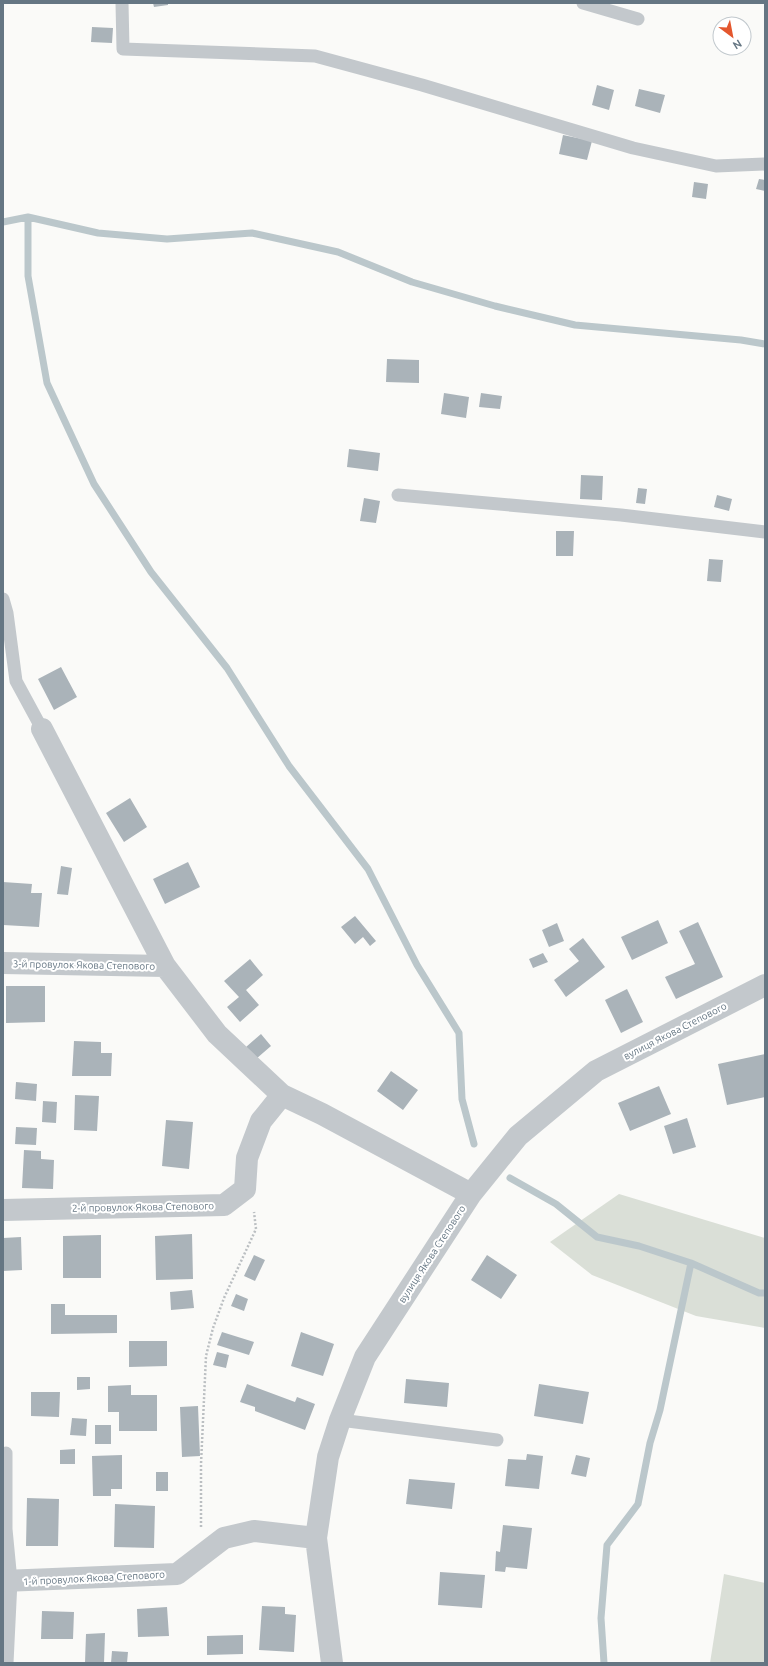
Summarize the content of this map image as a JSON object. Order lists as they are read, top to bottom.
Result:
{
  "streets": {
    "street": [
      "3-й провулок Якова Степового",
      "вулиця Якова Степового",
      "2-й провулок Якова Степового",
      "1-й провулок Якова Степового"
    ]
  },
  "crossings": [
    ["вулиця Якова Степового", "1-й провулок Якова Степового"]
  ],
  "north": "bottom right"
}
